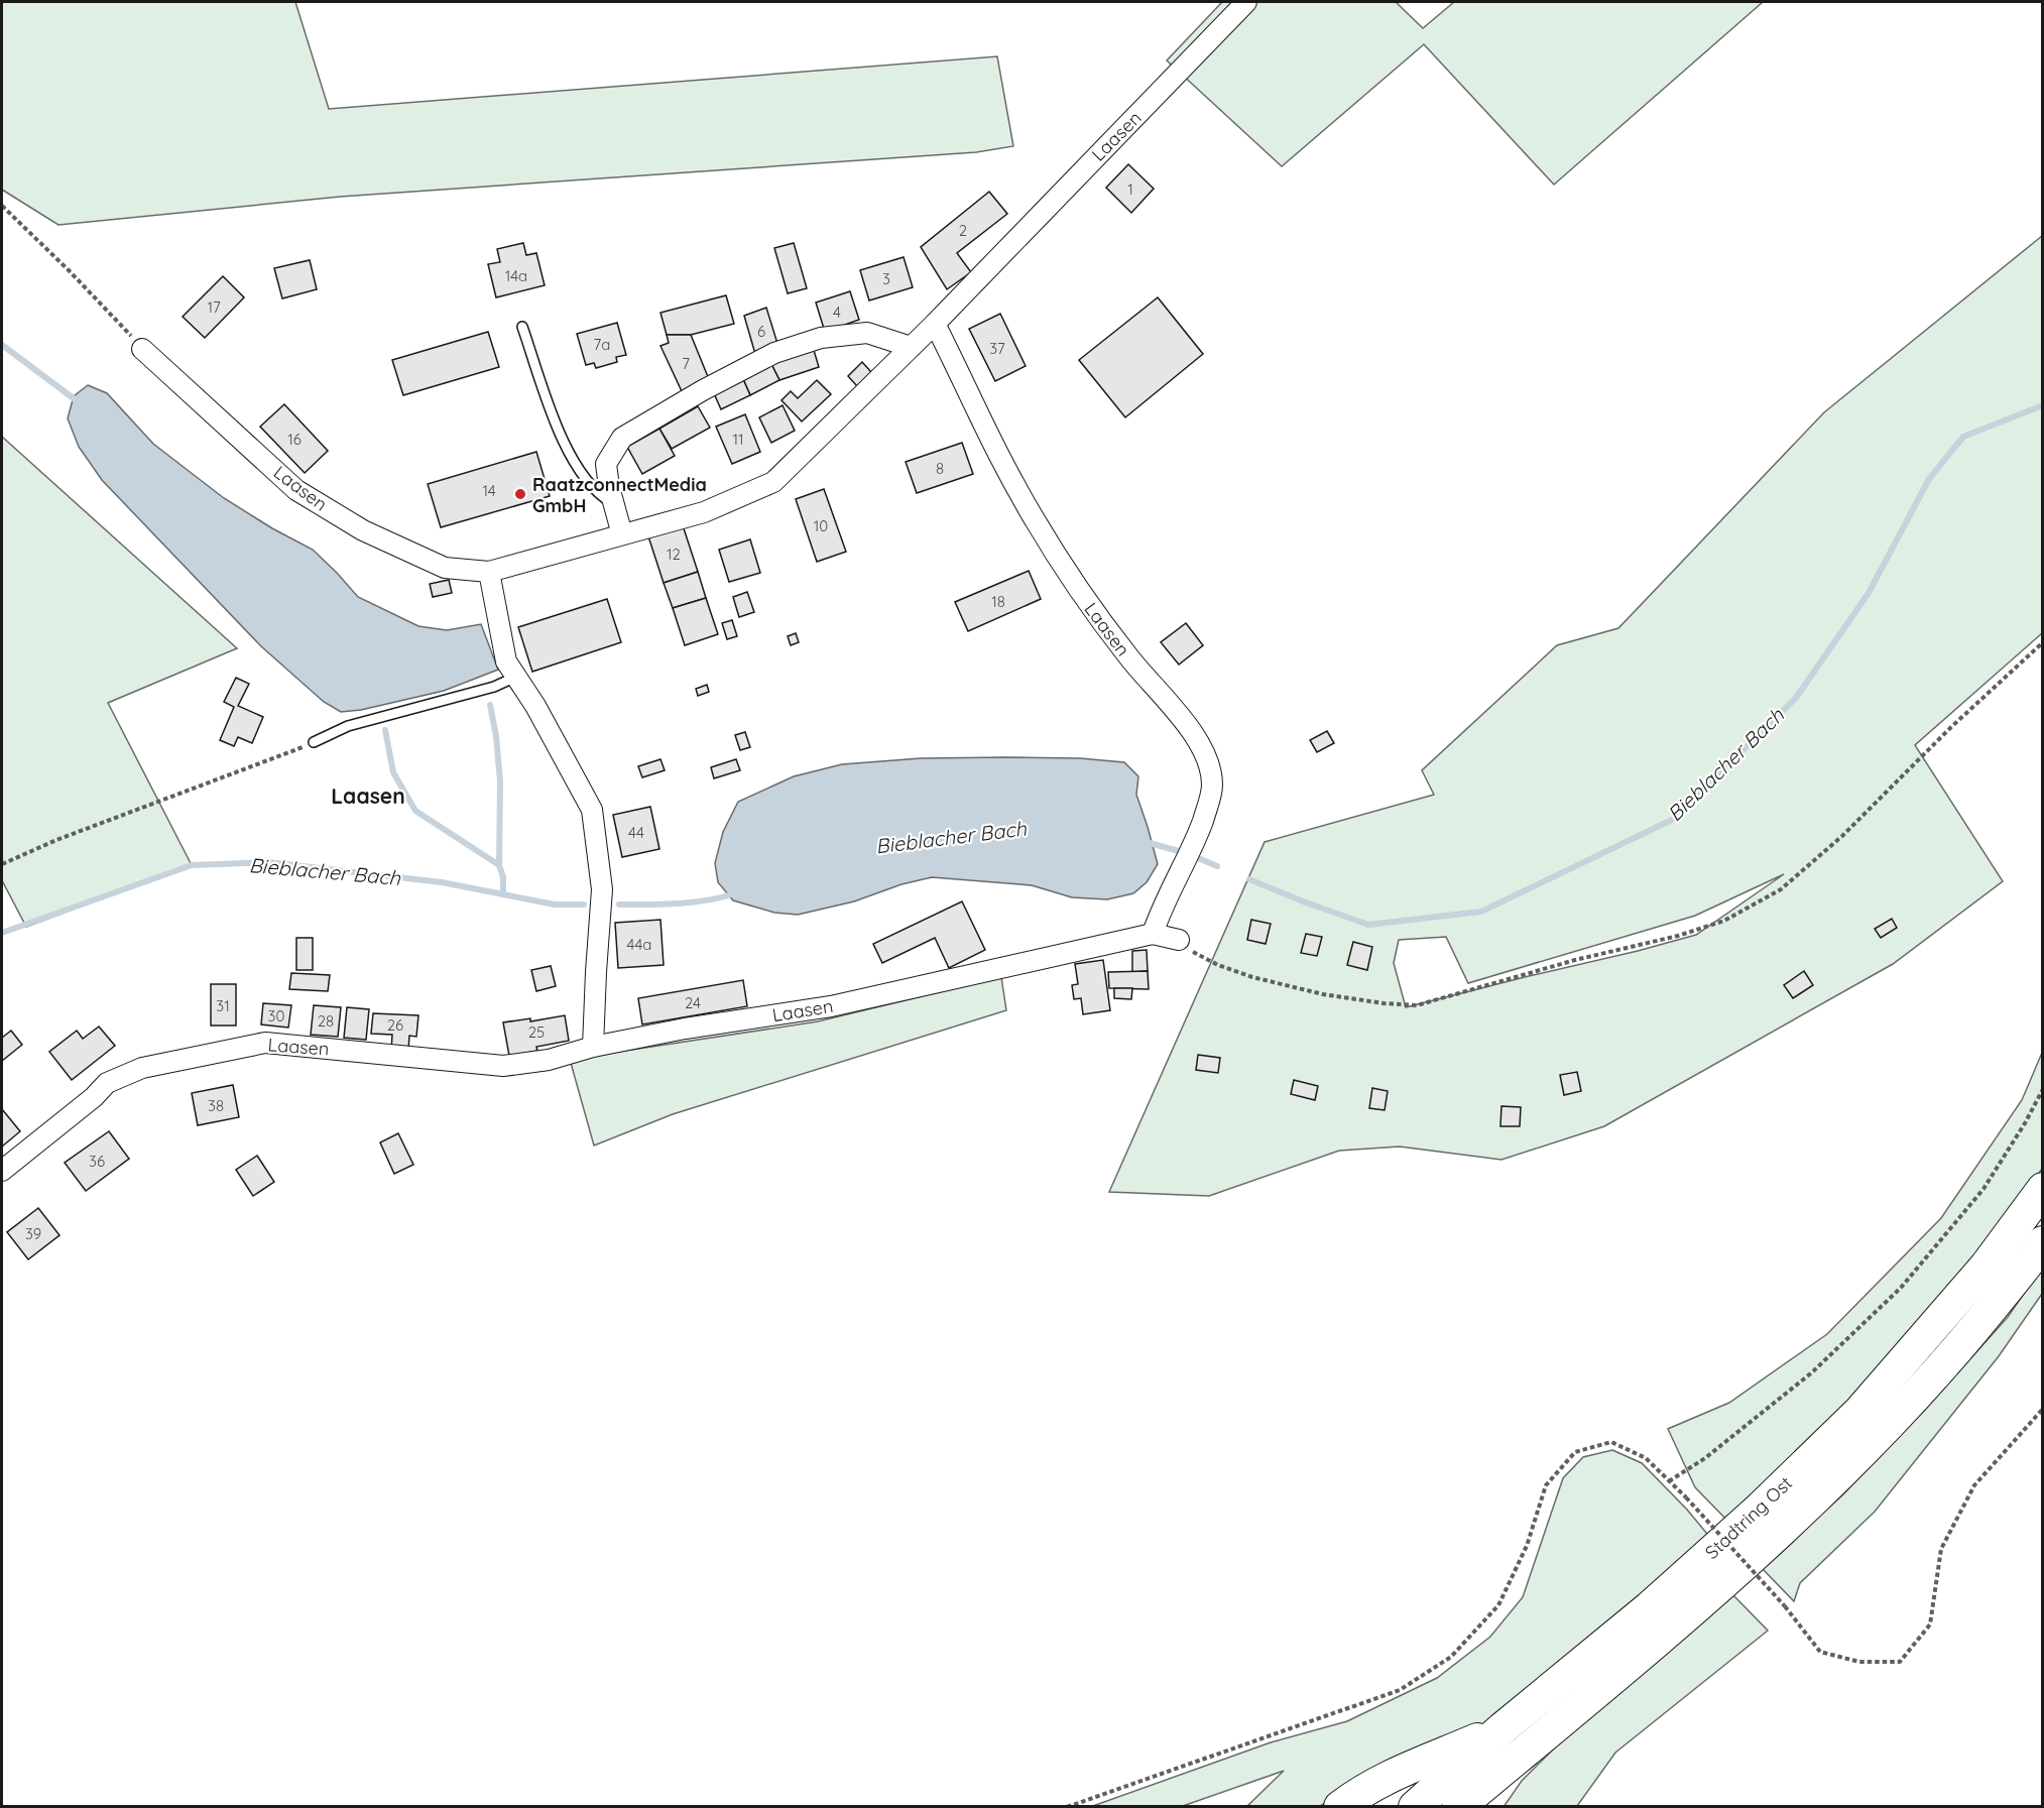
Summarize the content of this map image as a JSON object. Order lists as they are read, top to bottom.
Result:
{
  "streets": {
    "highway": ["Stadtring Ost"],
    "street": ["Laasen"]
  },
  "districts": ["Laasen"],
  "water": ["Bieblacher Bach"],
  "places": ["RaatzconnectMedia GmbH"],
  "house_numbers": [
    "1",
    "2",
    "14a",
    "3",
    "17",
    "4",
    "6",
    "7a",
    "37",
    "7",
    "16",
    "11",
    "8",
    "14",
    "10",
    "12",
    "18",
    "44",
    "44a",
    "24",
    "31",
    "30",
    "28",
    "26",
    "25",
    "38",
    "36",
    "39"
  ]
}
